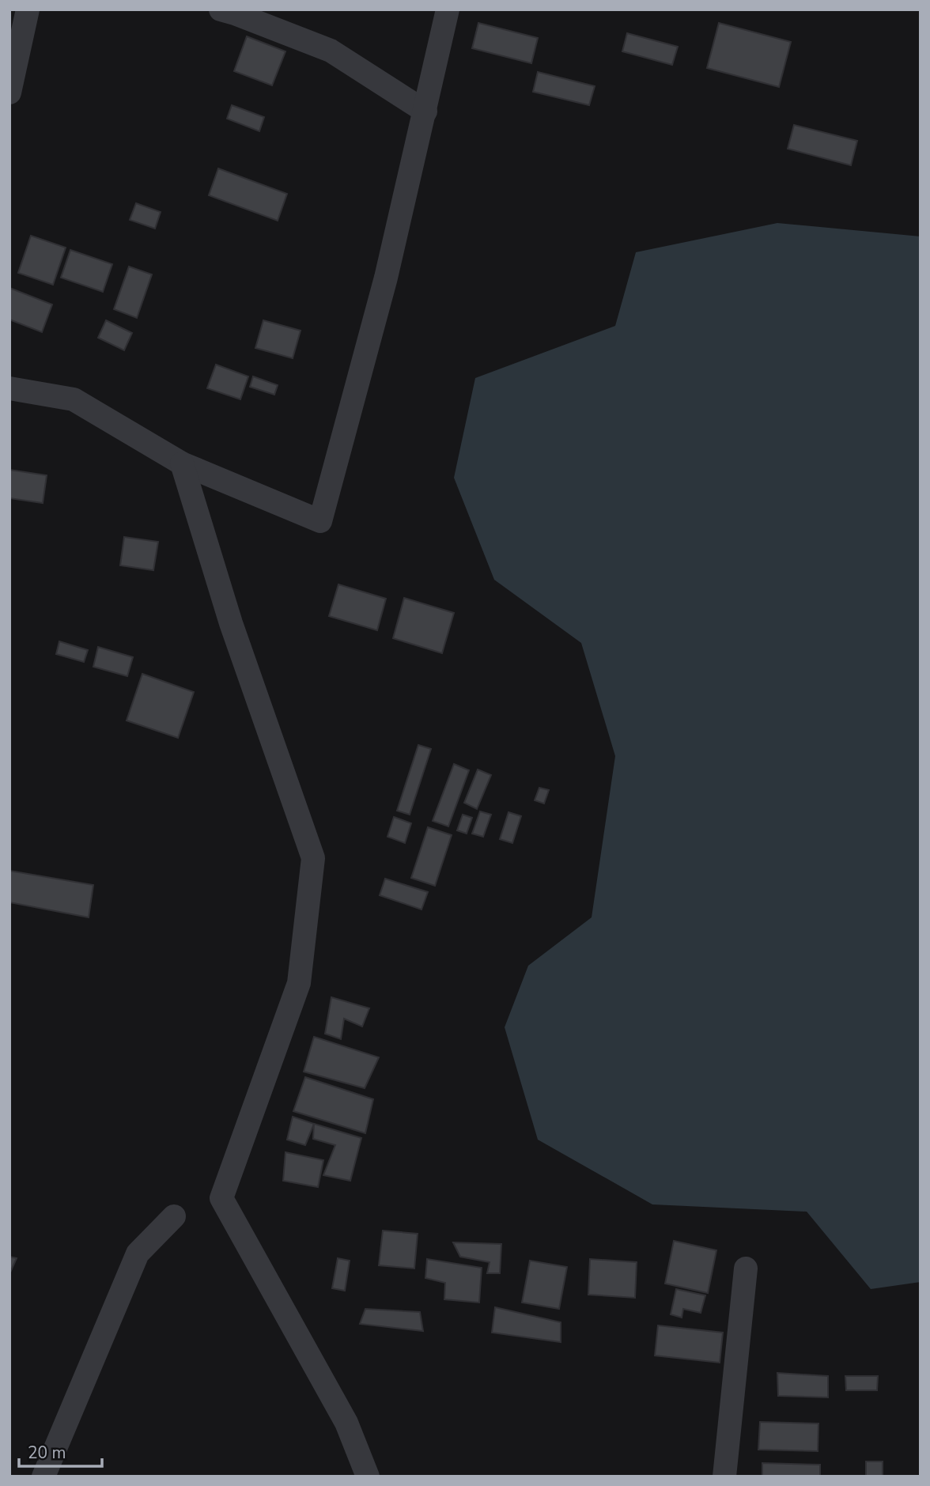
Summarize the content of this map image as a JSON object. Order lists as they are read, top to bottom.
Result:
{
  "scale_bar": "20 m"
}
